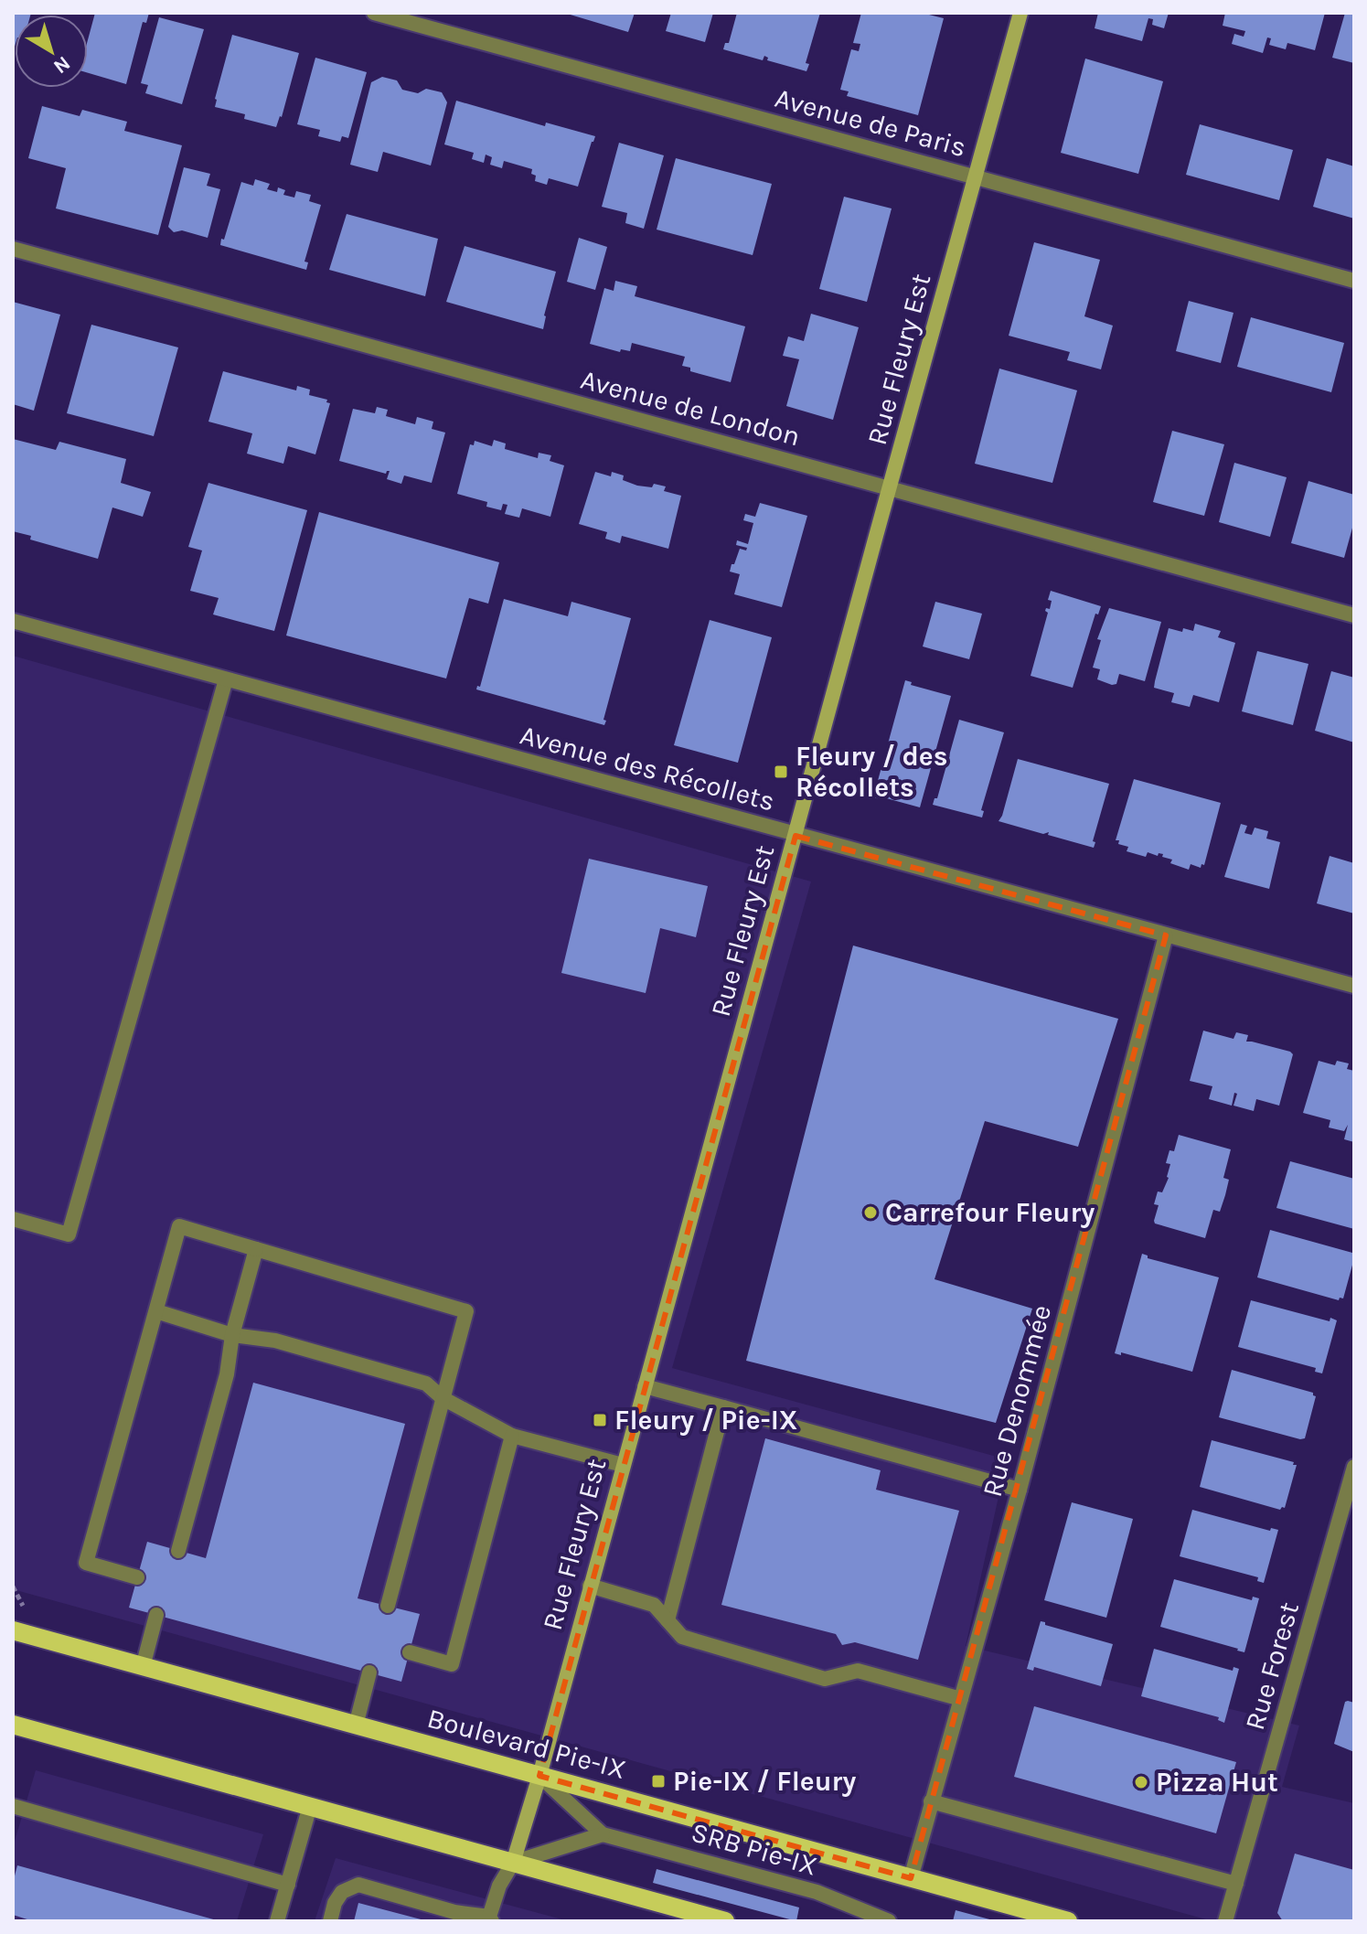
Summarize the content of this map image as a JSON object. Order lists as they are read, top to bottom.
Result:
{
  "streets": {
    "main road": ["Boulevard Pie-IX"],
    "street": [
      "Avenue de Paris",
      "Rue Fleury Est",
      "Avenue de London",
      "Avenue des Récollets",
      "Rue Denommée",
      "Rue Forest",
      "SRB Pie-IX"
    ]
  },
  "crossings": [
    ["Avenue de Paris", "Rue Fleury Est"],
    ["Rue Fleury Est", "Avenue de London"],
    ["Rue Fleury Est", "Avenue des Récollets"],
    ["Rue Fleury Est", "Boulevard Pie-IX"],
    ["Rue Fleury Est", "SRB Pie-IX"],
    ["Avenue des Récollets", "Rue Denommée"],
    ["Rue Denommée", "Boulevard Pie-IX"],
    ["Boulevard Pie-IX", "SRB Pie-IX"]
  ],
  "places": {
    "transit": ["Fleury / des Récollets", "Fleury / Pie-IX", "Pie-IX / Fleury"],
    "other": ["Carrefour Fleury", "Pizza Hut"]
  },
  "north": "bottom right"
}
